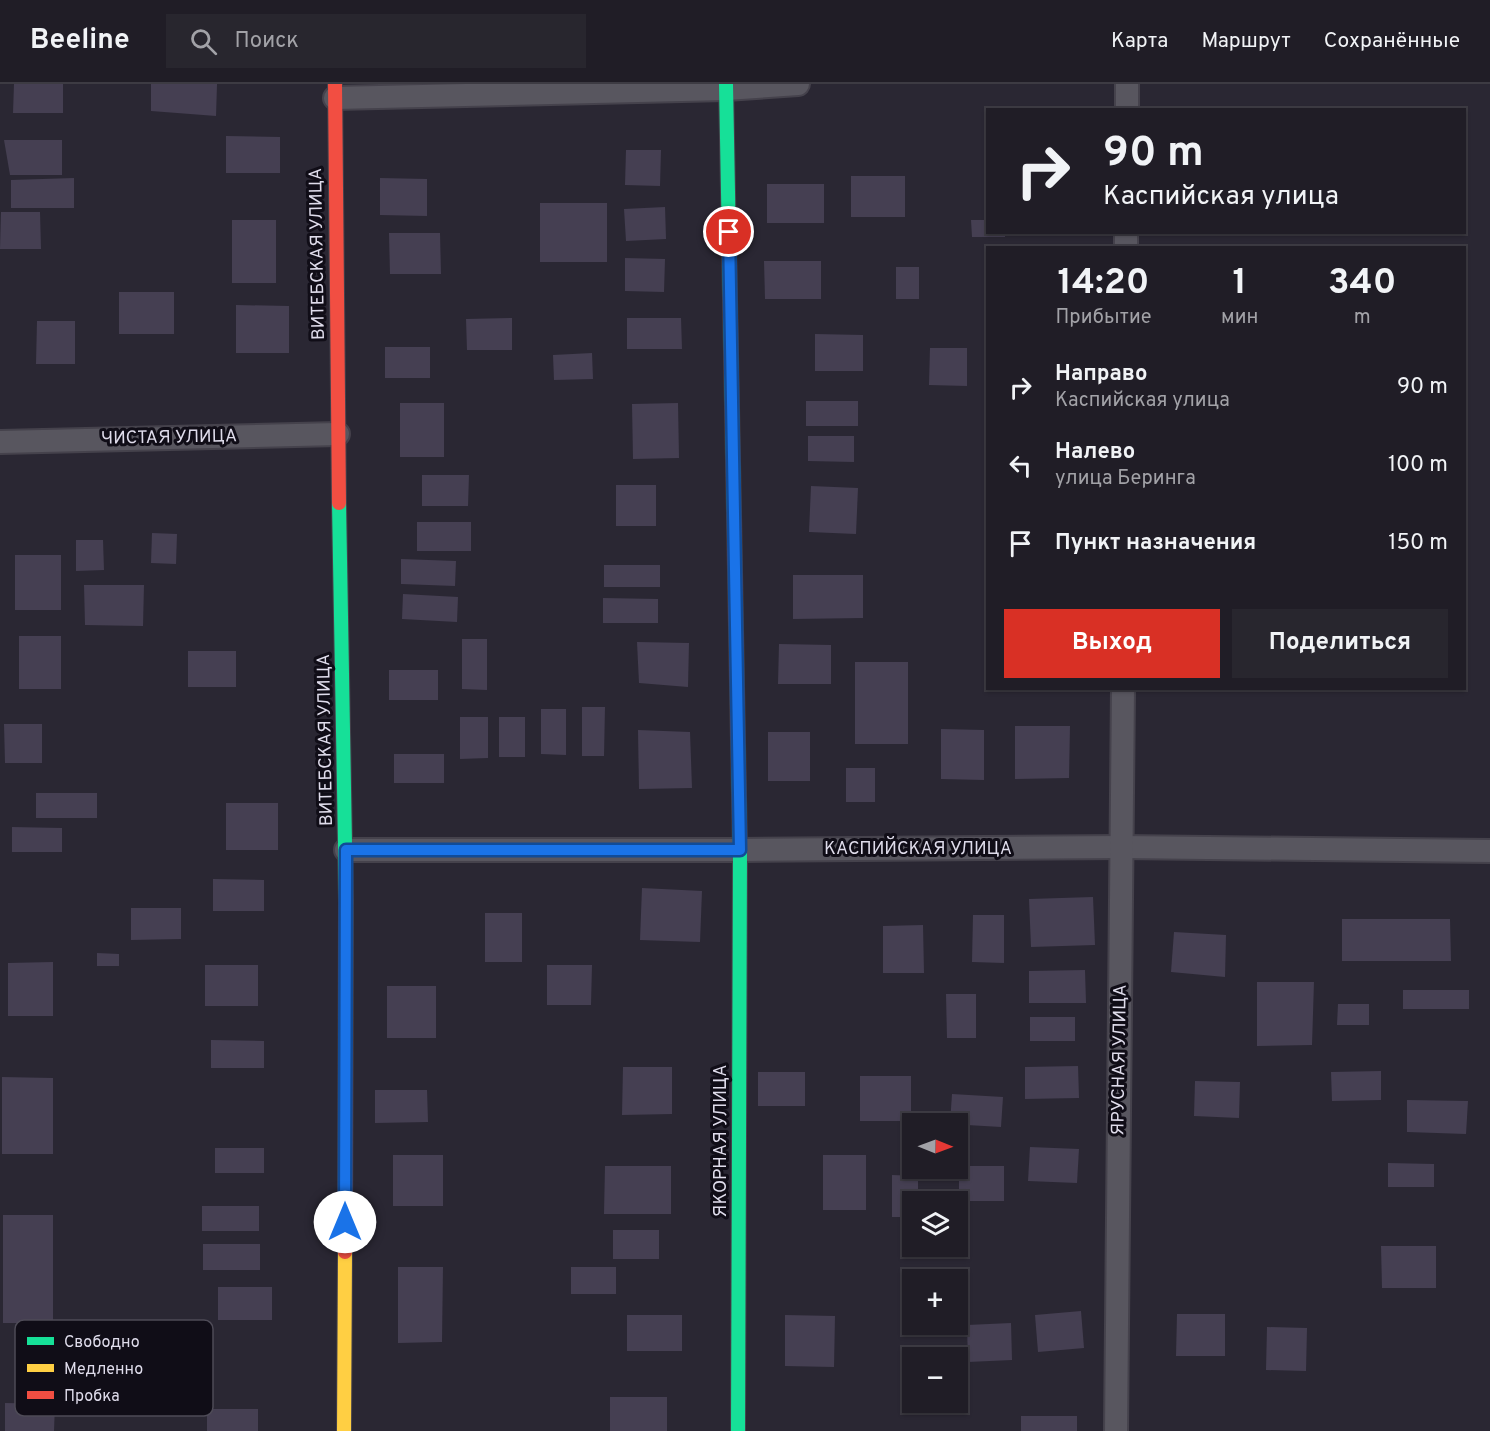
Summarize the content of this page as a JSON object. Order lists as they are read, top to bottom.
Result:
{
  "streets": {
    "street": [
      "ВИТЕБСКАЯ УЛИЦА",
      "ЧИСТАЯ УЛИЦА",
      "КАСПИЙСКАЯ УЛИЦА",
      "ЯРУСНАЯ УЛИЦА",
      "ЯКОРНАЯ УЛИЦА"
    ]
  },
  "crossings": [
    ["ВИТЕБСКАЯ УЛИЦА", "ЧИСТАЯ УЛИЦА"],
    ["ВИТЕБСКАЯ УЛИЦА", "КАСПИЙСКАЯ УЛИЦА"],
    ["КАСПИЙСКАЯ УЛИЦА", "ЯРУСНАЯ УЛИЦА"],
    ["КАСПИЙСКАЯ УЛИЦА", "ЯКОРНАЯ УЛИЦА"]
  ],
  "legend": ["Свободно", "Медленно", "Пробка"],
  "north": "right",
  "page": {
    "header": "Beeline",
    "search": "Поиск",
    "nav": ["Карта", "Маршрут", "Сохранённые"],
    "turn": ["90 m", "Каспийская улица"],
    "eta": [
      "14:20",
      "Прибытие",
      "1",
      "мин",
      "340",
      "m"
    ],
    "list": [
      {
        "name": "Направо",
        "note": "Каспийская улица",
        "value": "90 m"
      },
      {
        "name": "Налево",
        "note": "улица Беринга",
        "value": "100 m"
      },
      {
        "name": "Пункт назначения",
        "value": "150 m"
      }
    ],
    "buttons": ["Выход", "Поделиться"],
    "map_buttons": ["+", "−"]
  }
}
